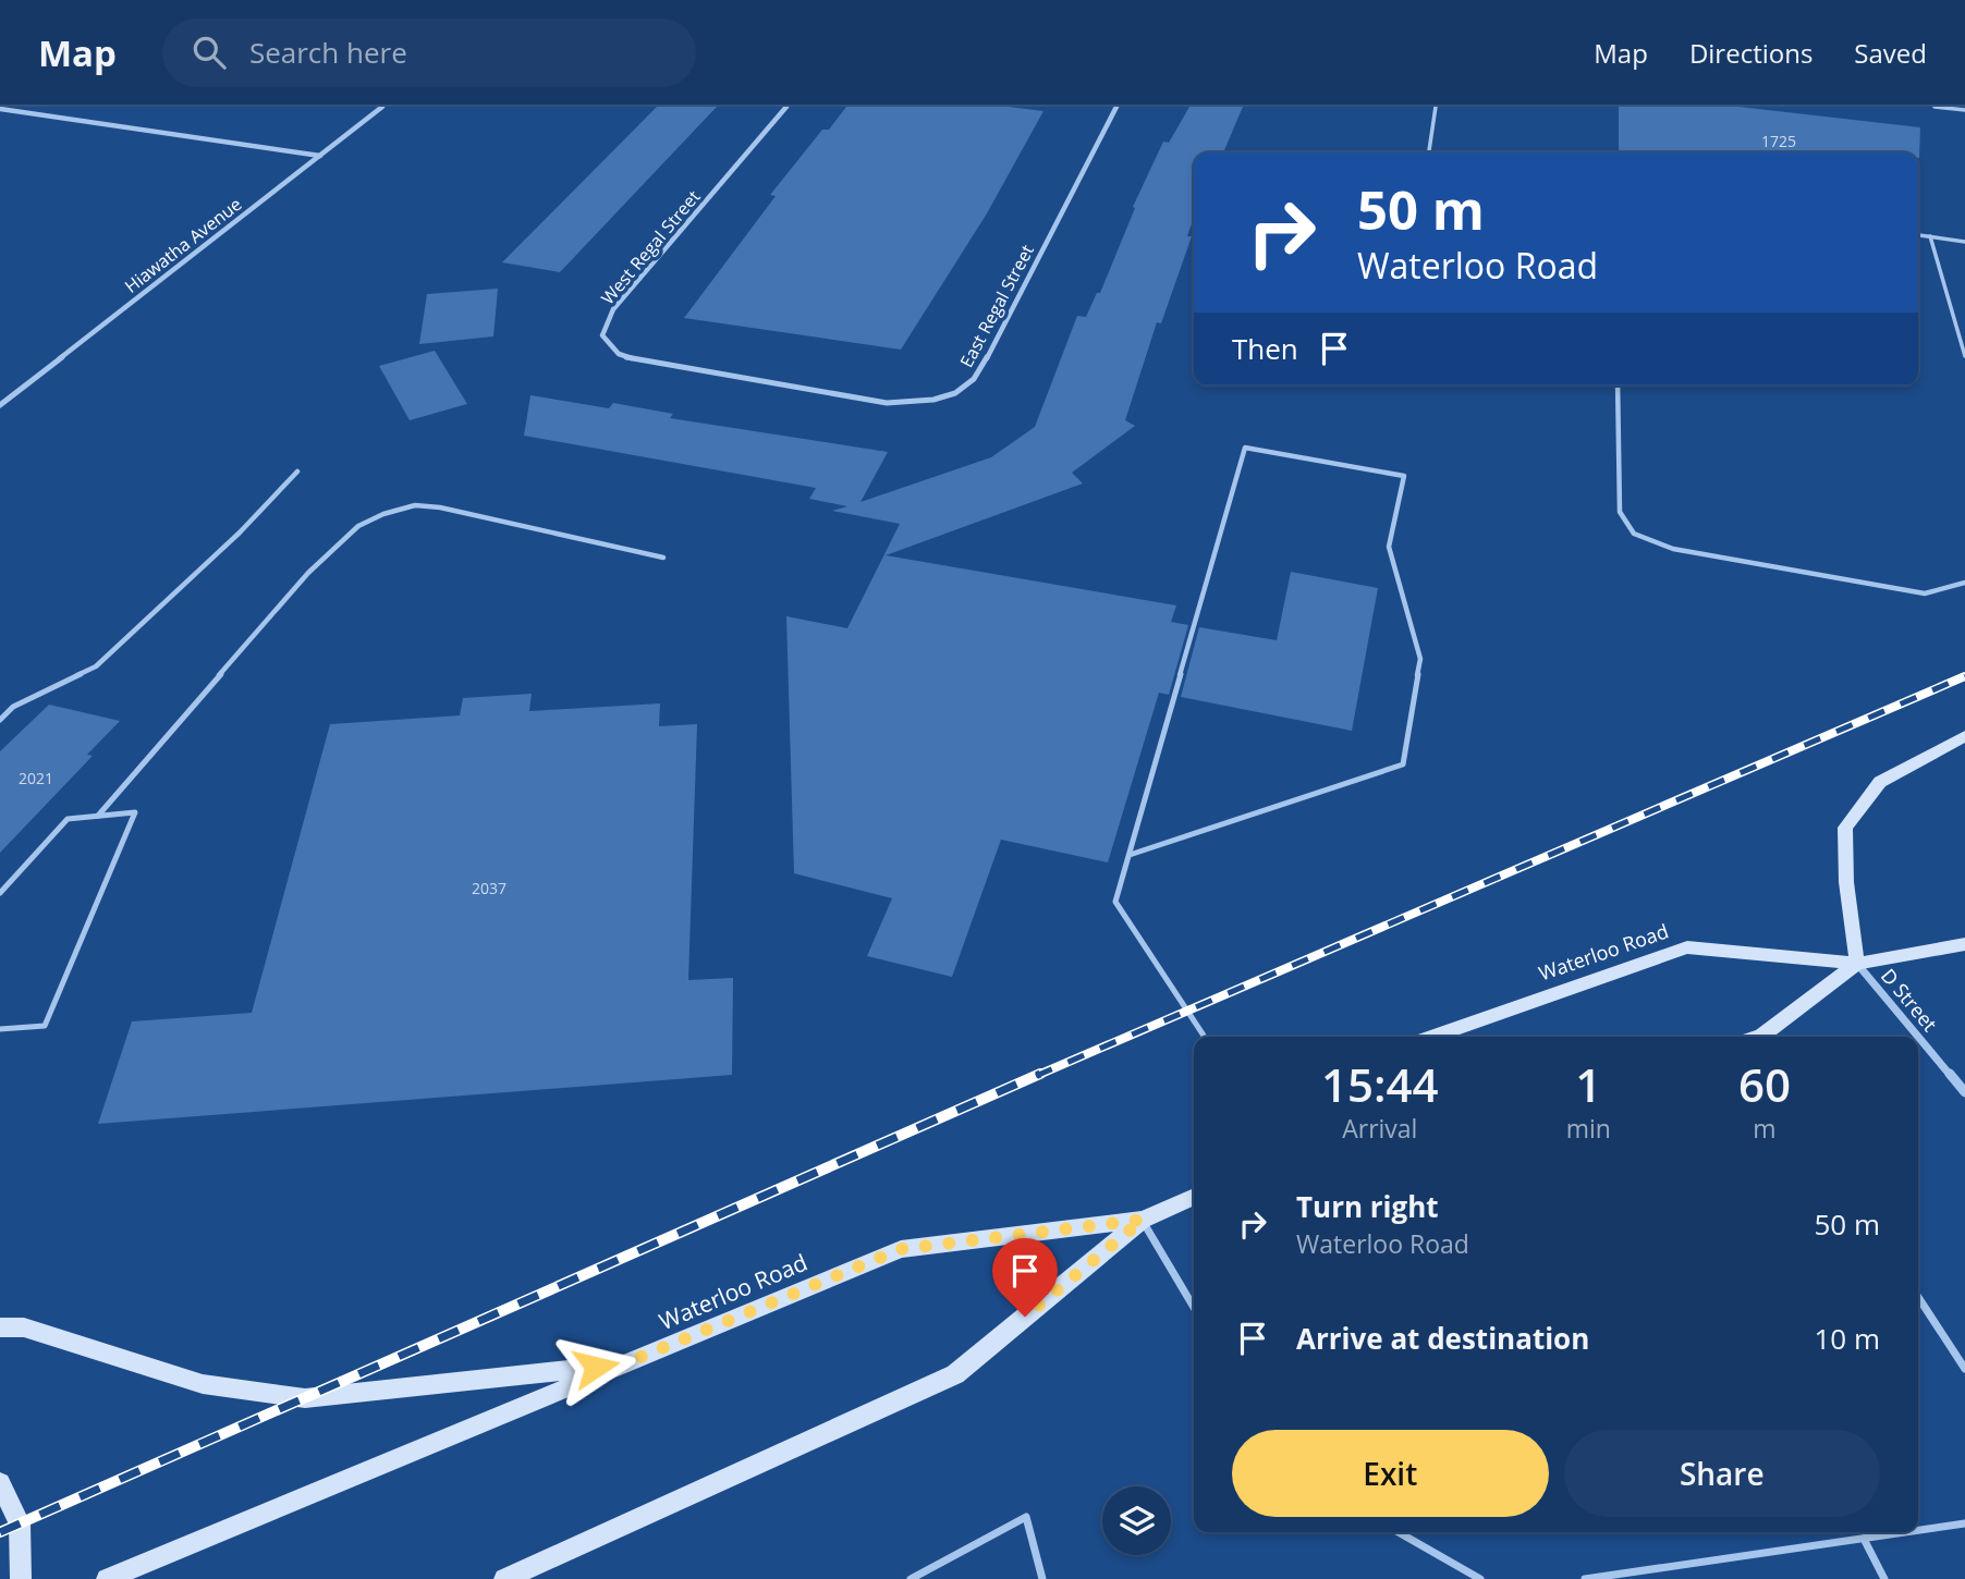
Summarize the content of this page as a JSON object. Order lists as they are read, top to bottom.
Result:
{
  "streets": {
    "main road": ["Waterloo Road"],
    "street": [
      "Hiawatha Avenue",
      "West Regal Street",
      "East Regal Street",
      "D Street"
    ]
  },
  "crossings": [
    ["West Regal Street", "East Regal Street"],
    ["Waterloo Road", "D Street"]
  ],
  "house_numbers": ["1725", "2021", "2037"],
  "page": {
    "header": "Map",
    "search": "Search here",
    "nav": ["Map", "Directions", "Saved"],
    "turn": ["50 m", "Waterloo Road"],
    "then": "Then",
    "eta": [
      "15:44",
      "Arrival",
      "1",
      "min",
      "60",
      "m"
    ],
    "list": [
      {
        "name": "Turn right",
        "note": "Waterloo Road",
        "value": "50 m"
      },
      {
        "name": "Arrive at destination",
        "value": "10 m"
      }
    ],
    "buttons": ["Exit", "Share"]
  }
}
